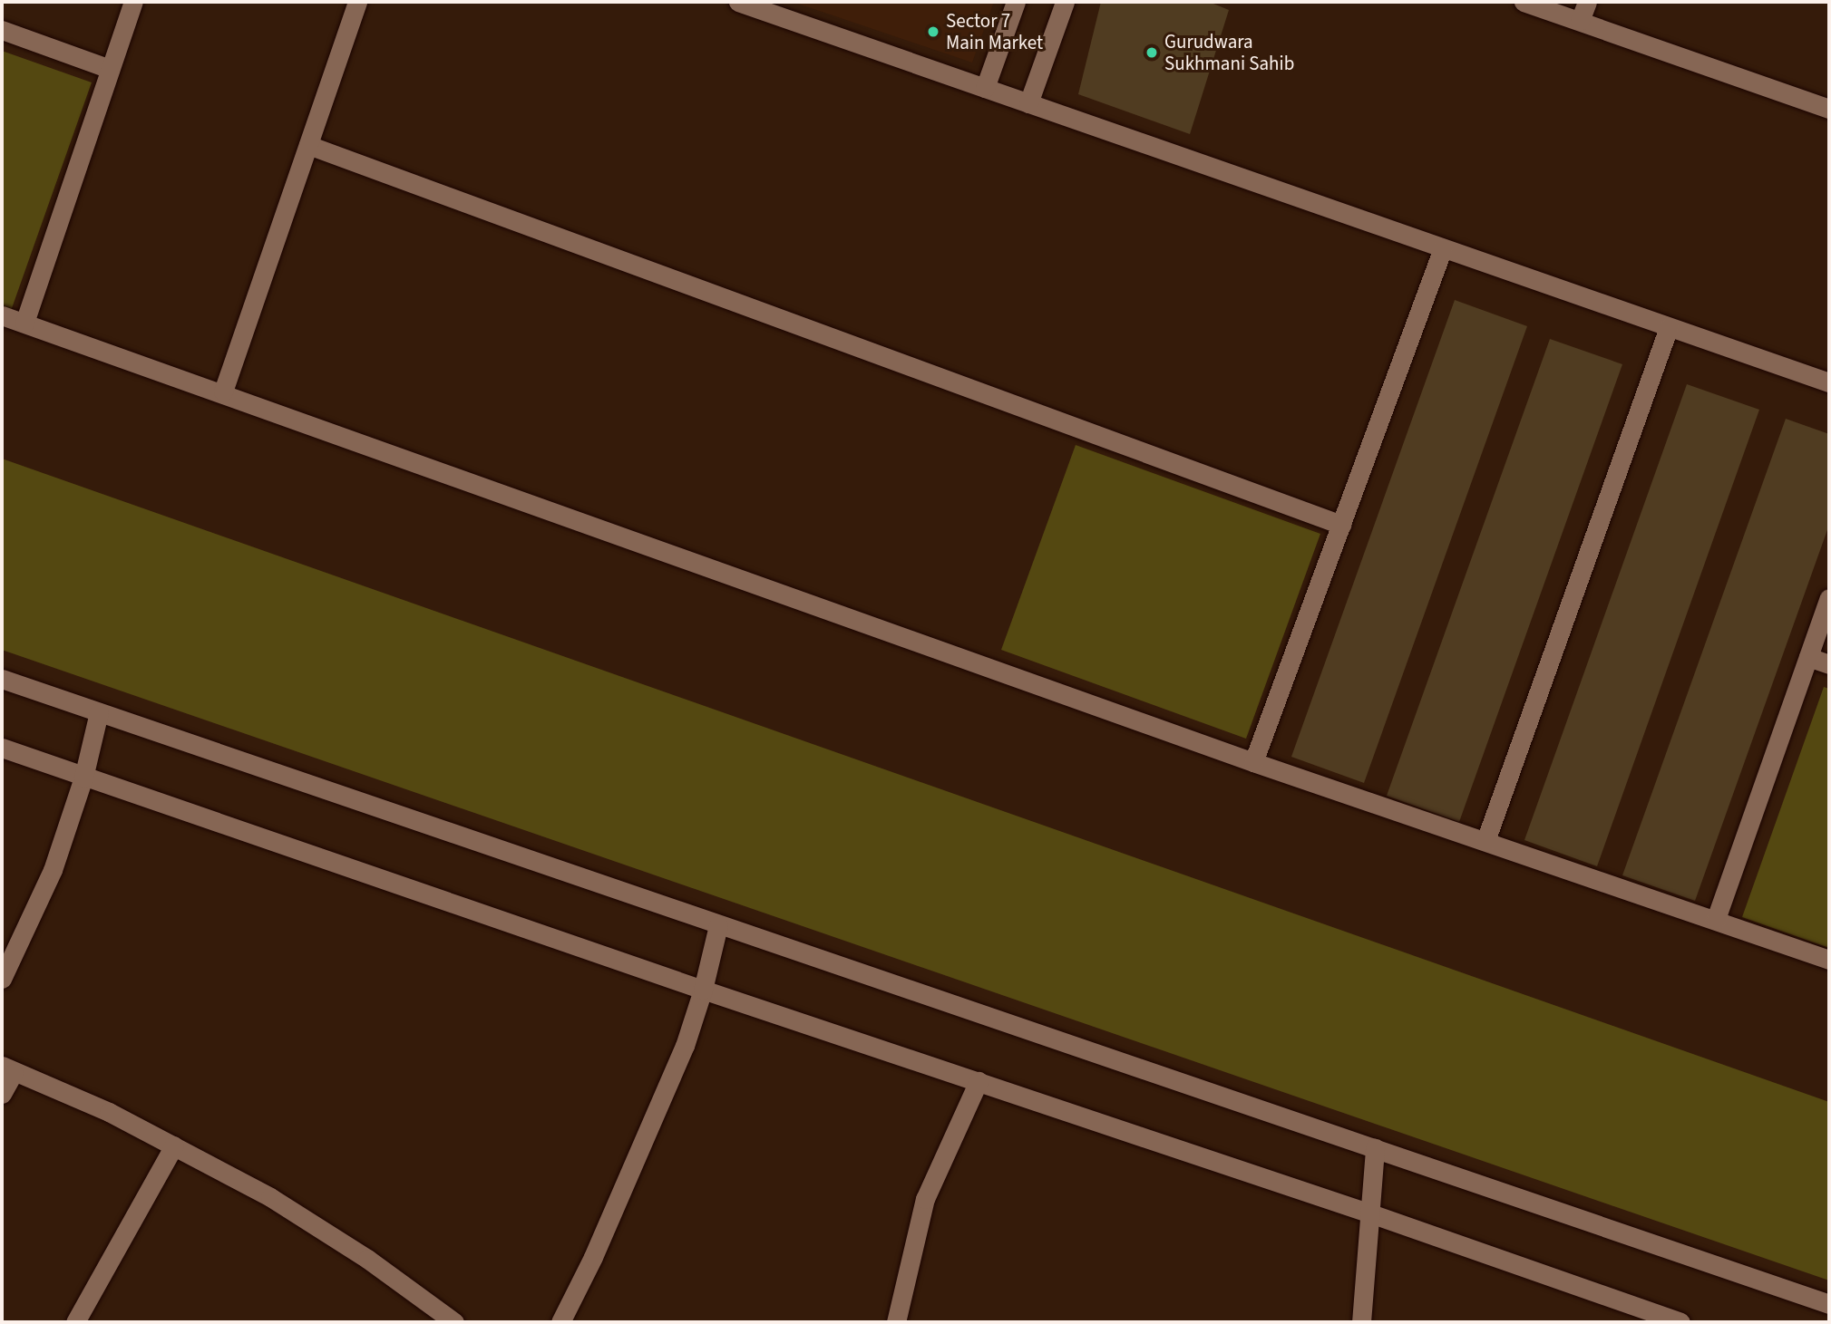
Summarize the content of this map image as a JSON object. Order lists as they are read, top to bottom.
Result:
{
  "places": ["Sector 7 Main Market", "Gurudwara Sukhmani Sahib"]
}
